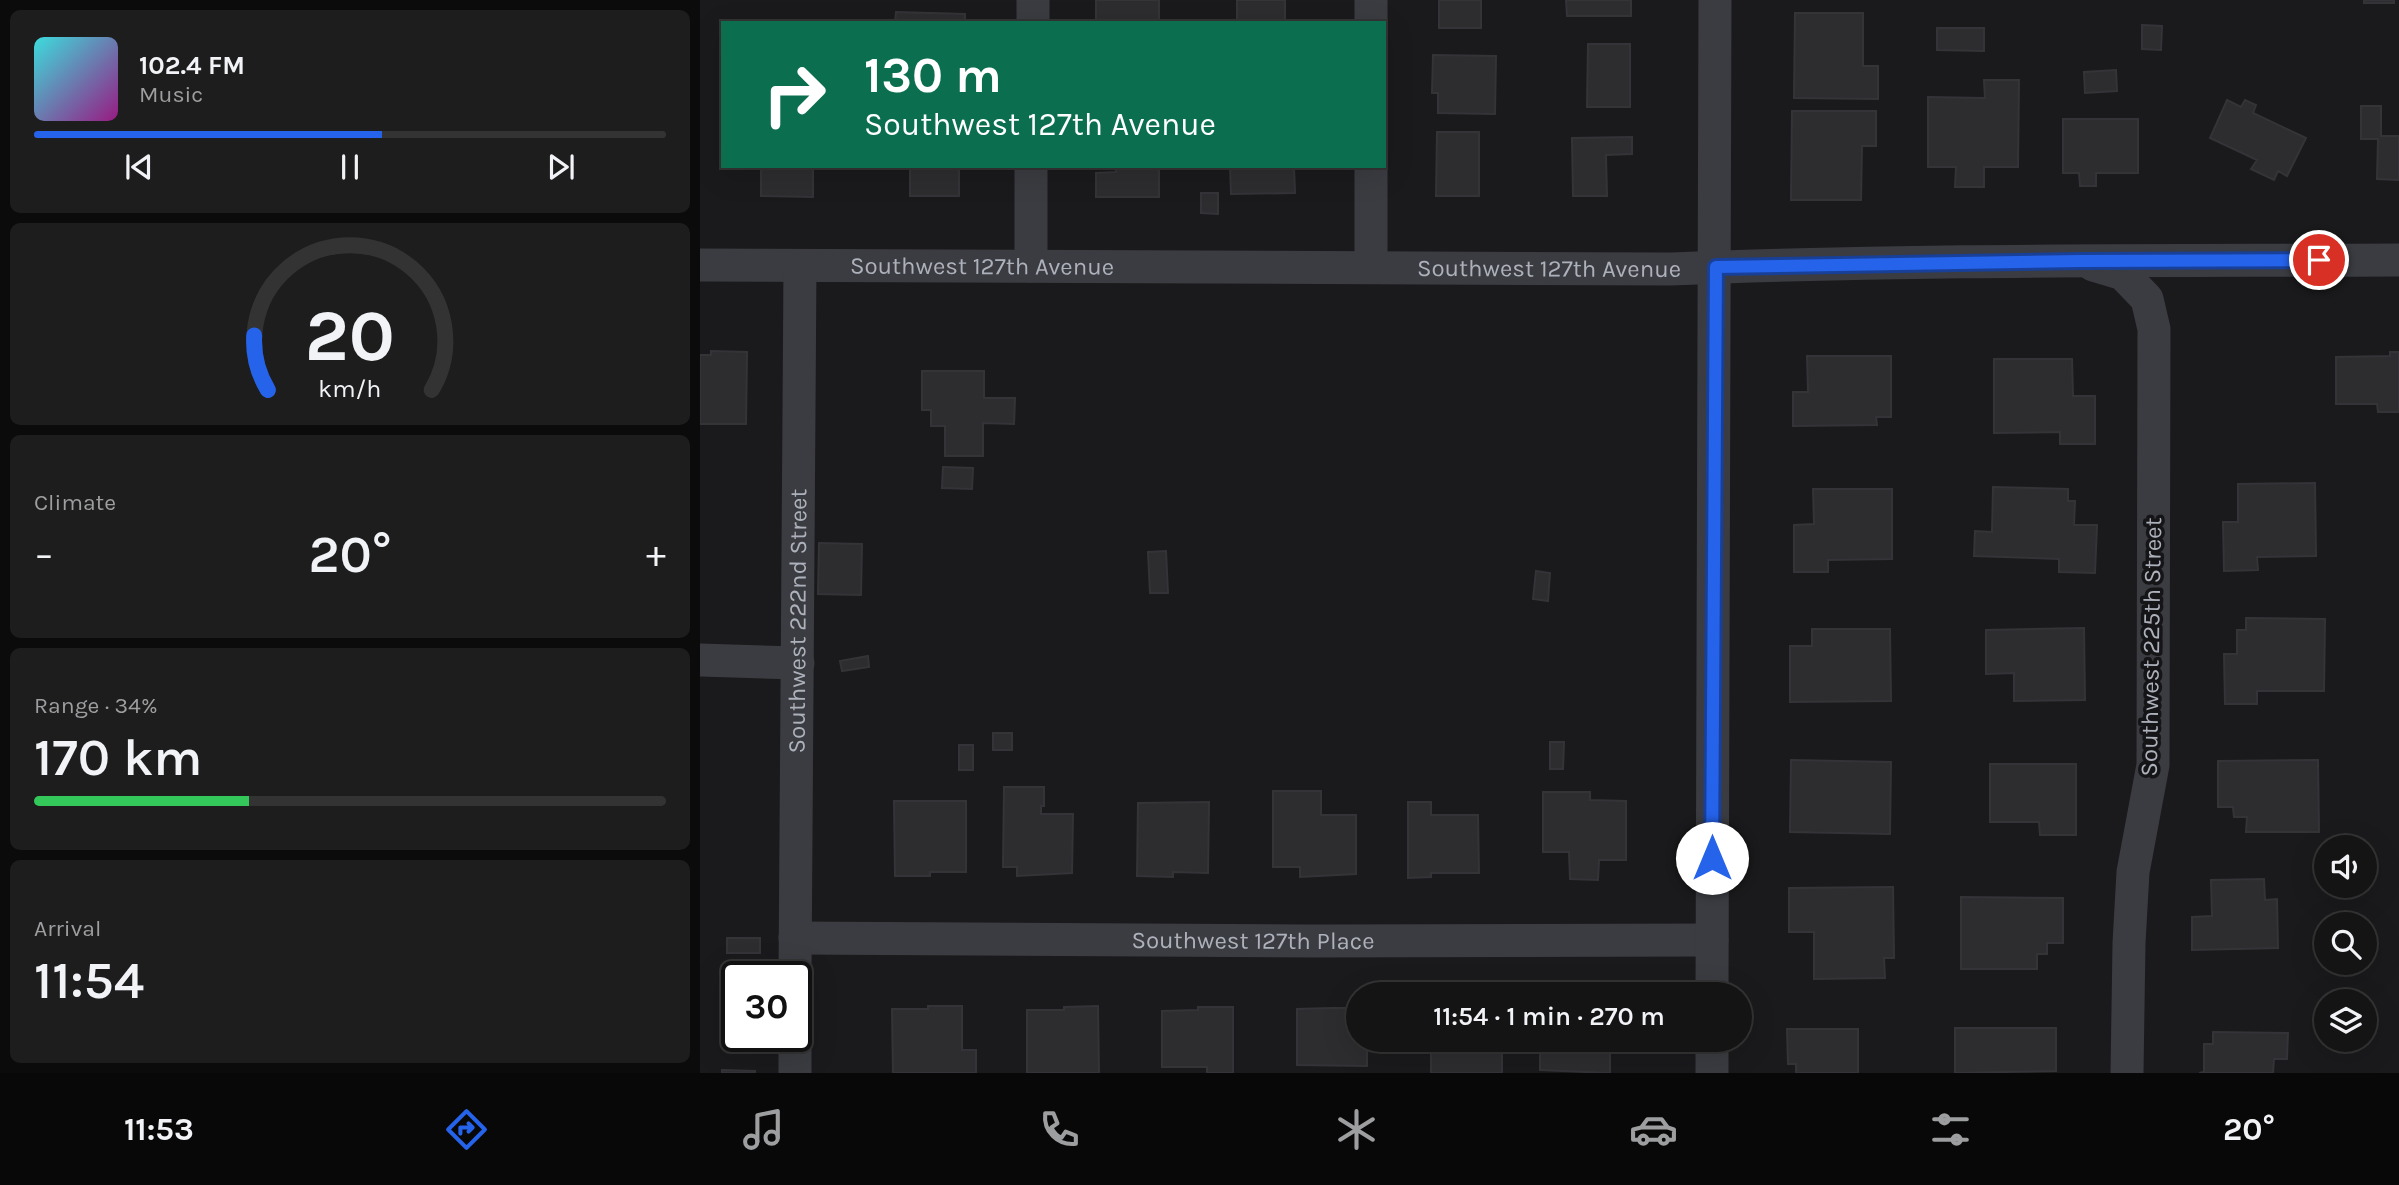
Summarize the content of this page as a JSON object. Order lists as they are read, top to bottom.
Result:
{
  "streets": {
    "street": [
      "Southwest 127th Avenue",
      "Southwest 222nd Street",
      "Southwest 225th Street",
      "Southwest 127th Place"
    ]
  },
  "crossings": [
    ["Southwest 127th Avenue", "Southwest 222nd Street"],
    ["Southwest 127th Avenue", "Southwest 225th Street"],
    ["Southwest 222nd Street", "Southwest 127th Place"]
  ],
  "page": {
    "turn": ["130 m", "Southwest 127th Avenue"],
    "song": ["102.4 FM", "Music"],
    "tile": [
      "Climate",
      ["Range · 34%", "170 km"],
      ["Arrival", "11:54"]
    ],
    "heat": ["−", "20°", "+"],
    "limit": "30",
    "trip": "11:54 · 1 min · 270 m",
    "tabs": ["11:53", "20°"],
    "gauge": ["20", "km/h"]
  }
}
